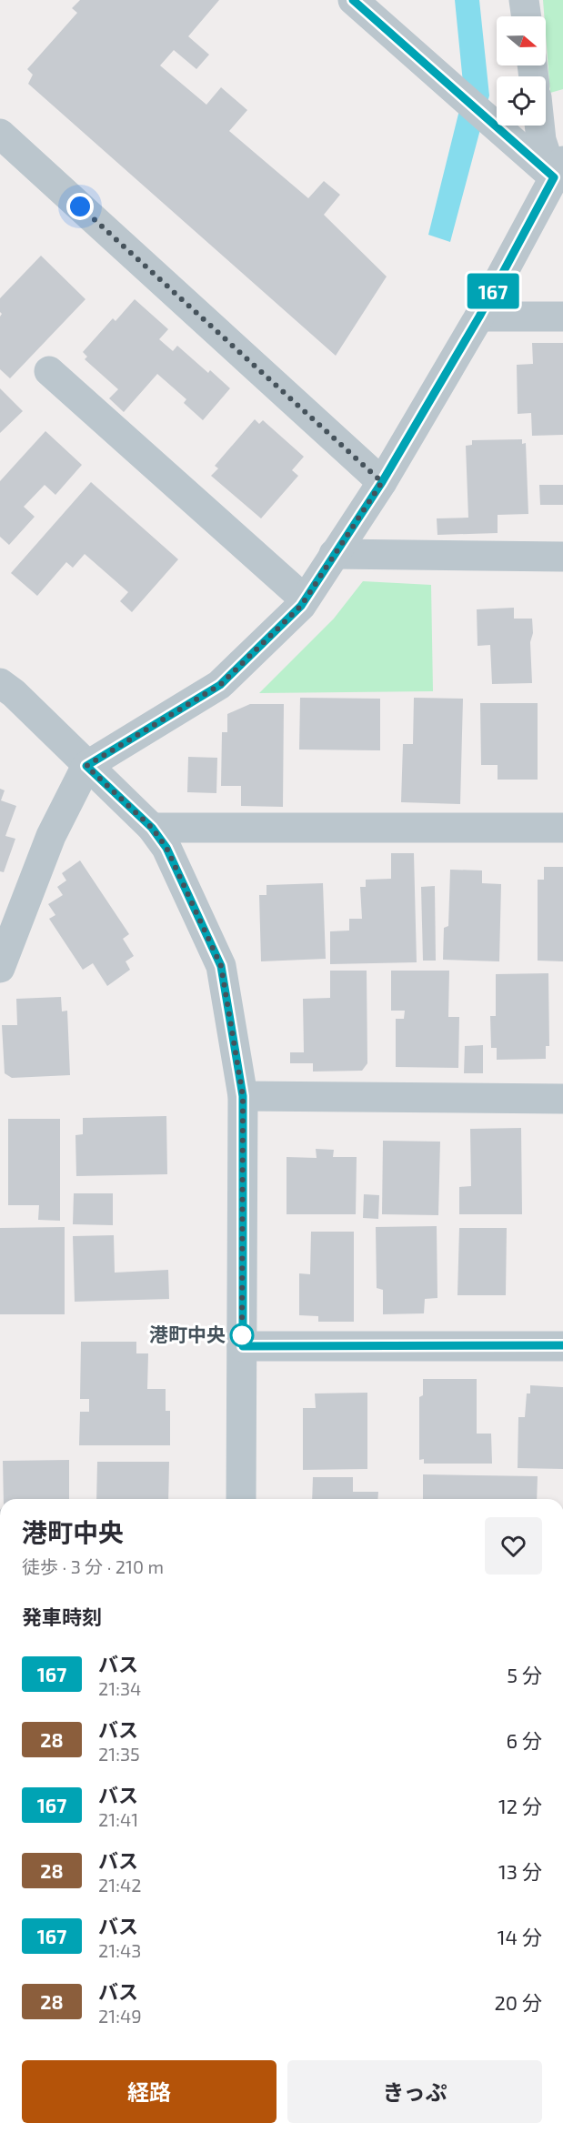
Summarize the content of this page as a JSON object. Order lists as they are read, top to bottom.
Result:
{
  "places": ["港町中央"],
  "lines": ["bus line 167"],
  "north": "right",
  "page": {
    "on_map": "167",
    "heading": [
      ["港町中央", "徒歩 · 3 分 · 210 m"],
      "発車時刻"
    ],
    "list": [
      {
        "mark": "167",
        "name": "バス",
        "note": "21:34",
        "value": "5 分"
      },
      {
        "mark": "28",
        "name": "バス",
        "note": "21:35",
        "value": "6 分"
      },
      {
        "mark": "167",
        "name": "バス",
        "note": "21:41",
        "value": "12 分"
      },
      {
        "mark": "28",
        "name": "バス",
        "note": "21:42",
        "value": "13 分"
      },
      {
        "mark": "167",
        "name": "バス",
        "note": "21:43",
        "value": "14 分"
      },
      {
        "mark": "28",
        "name": "バス",
        "note": "21:49",
        "value": "20 分"
      }
    ],
    "buttons": ["経路", "きっぷ"]
  }
}
